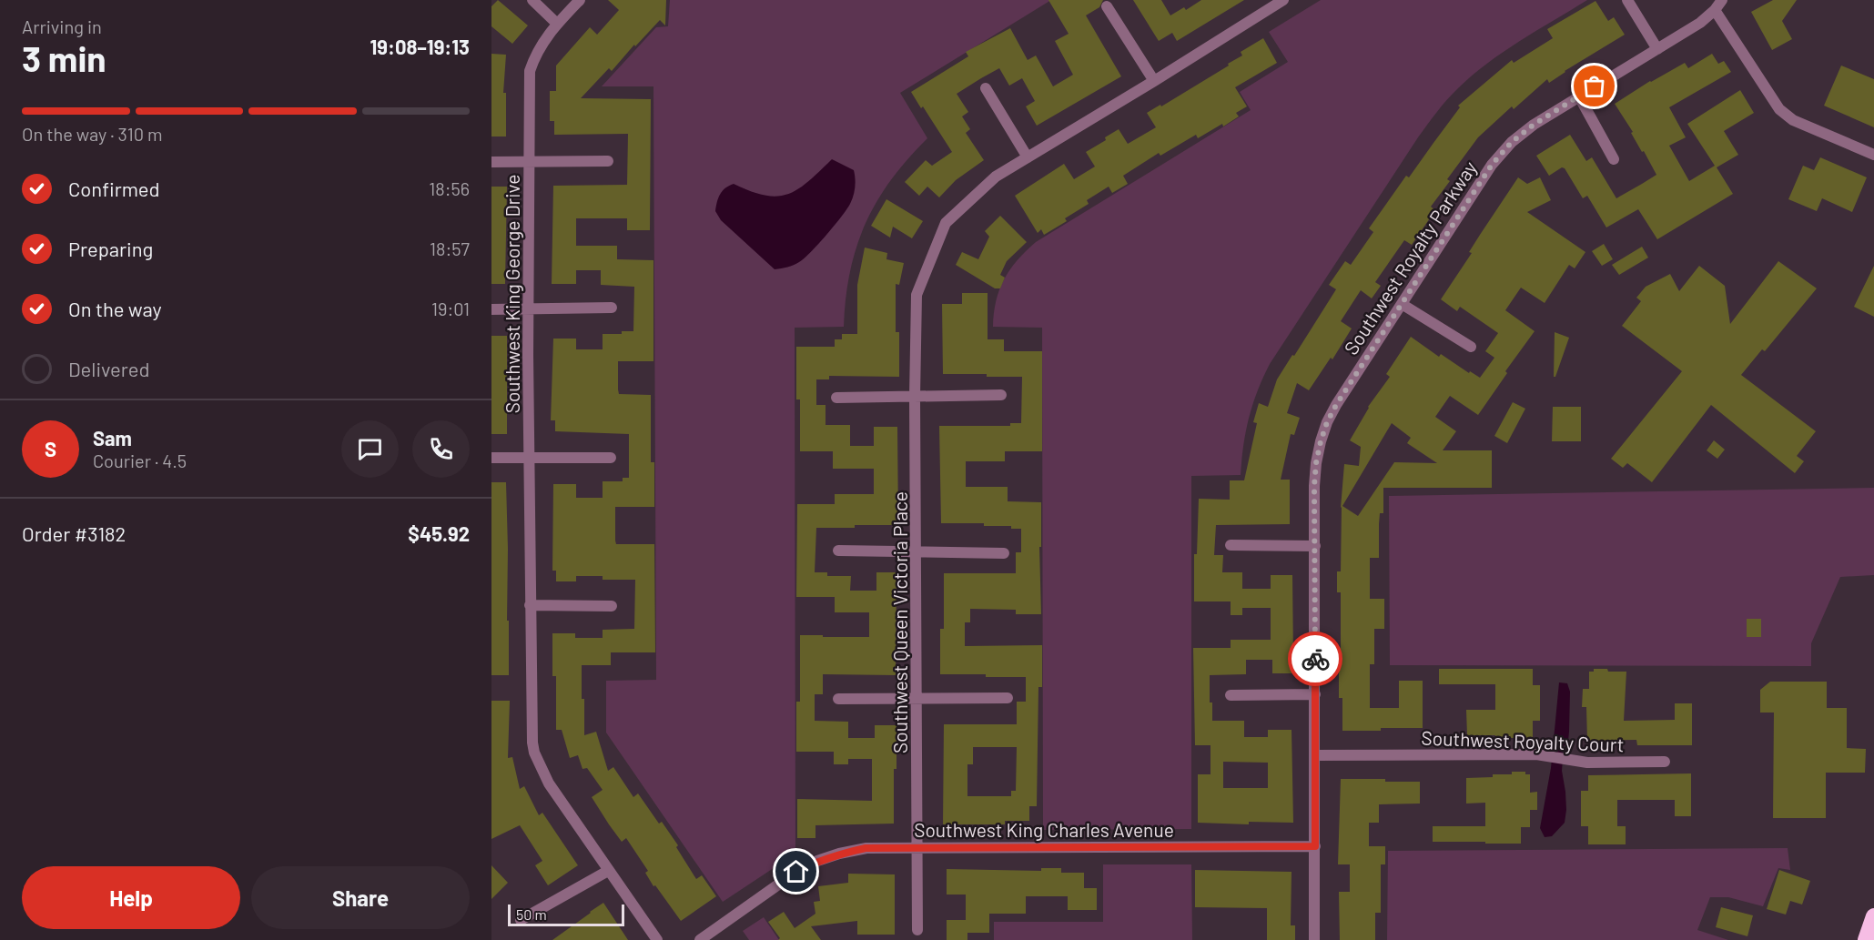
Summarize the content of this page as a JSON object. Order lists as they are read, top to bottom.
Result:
{
  "streets": {
    "street": [
      "Southwest Royalty Parkway",
      "Southwest King George Drive",
      "Southwest Queen Victoria Place",
      "Southwest Royalty Court",
      "Southwest King Charles Avenue"
    ]
  },
  "crossings": [
    ["Southwest Royalty Parkway", "Southwest Royalty Court"],
    ["Southwest Royalty Parkway", "Southwest King Charles Avenue"],
    ["Southwest Queen Victoria Place", "Southwest King Charles Avenue"]
  ],
  "scale_bar": "50 m",
  "page": {
    "heading": ["3 min", "Arriving in", "19:08–19:13"],
    "panel": [
      "Sam",
      "Courier · 4.5",
      "Order #3182",
      "$45.92"
    ],
    "bar": "On the way · 310 m",
    "list": [
      ["Confirmed", "18:56"],
      ["Preparing", "18:57"],
      ["On the way", "19:01"],
      "Delivered"
    ],
    "round": "S",
    "buttons": ["Help", "Share"],
    "scale": "50 m"
  }
}
